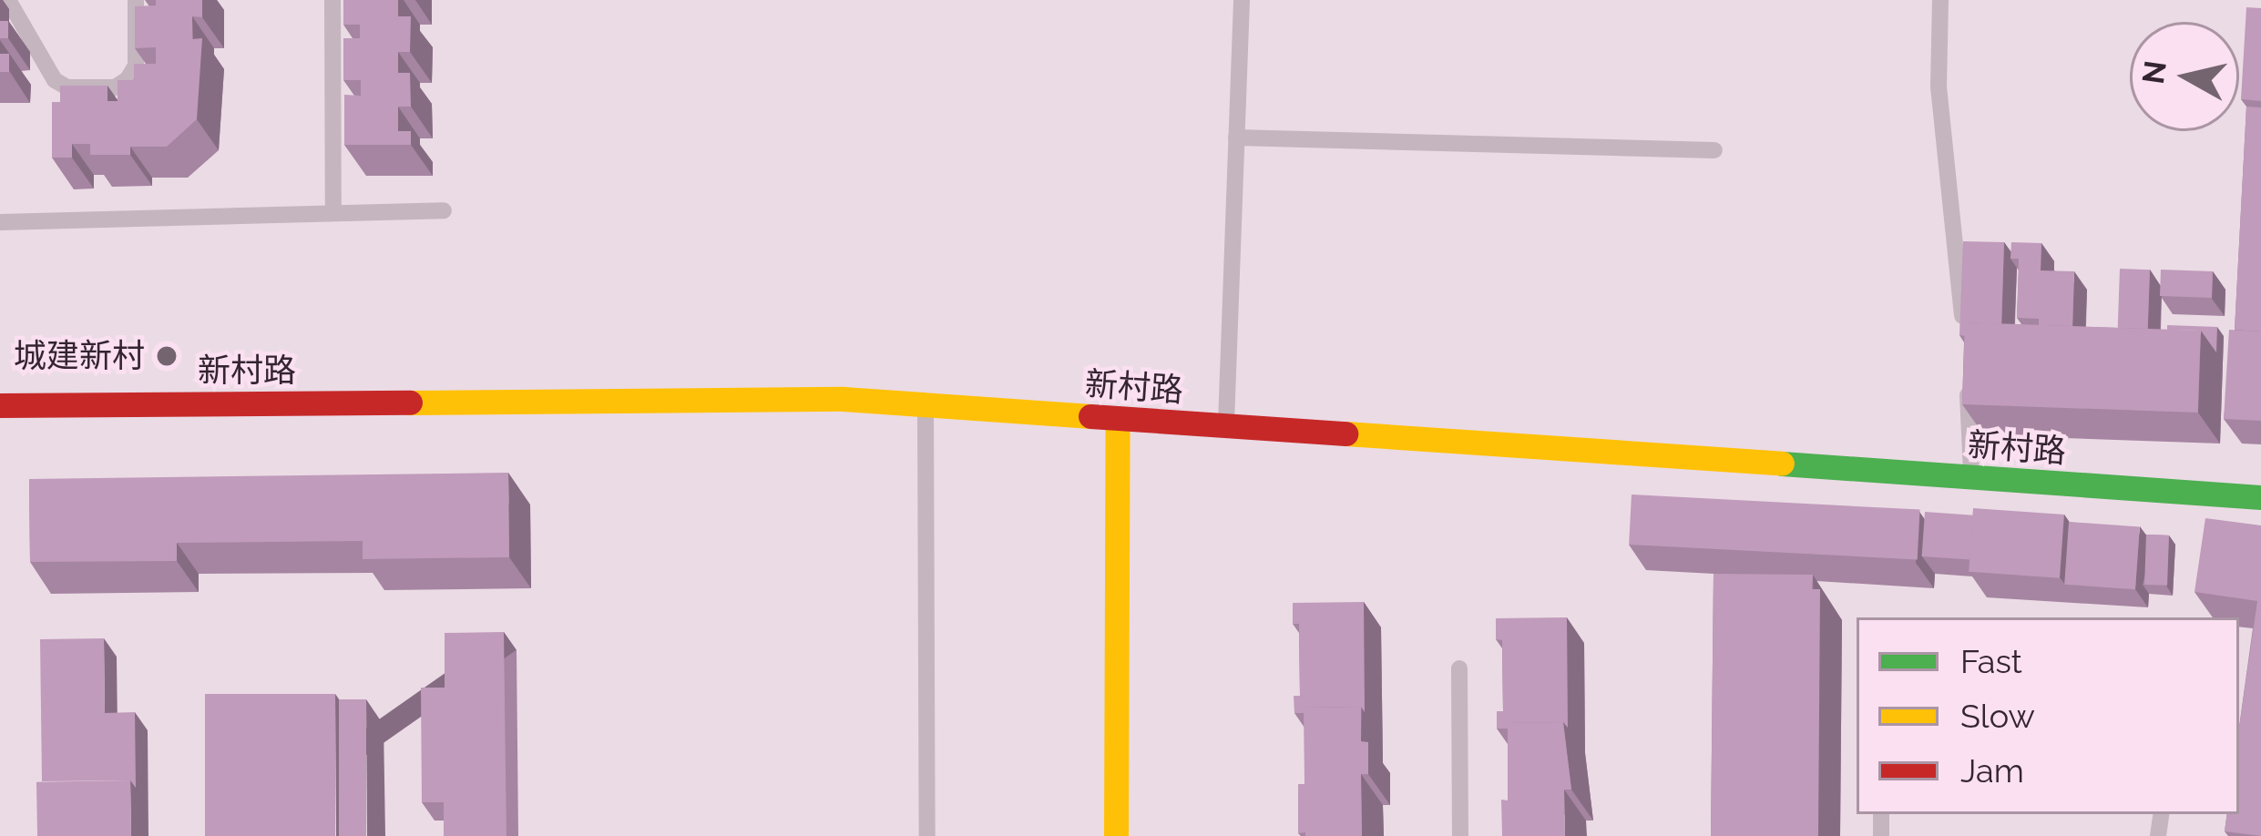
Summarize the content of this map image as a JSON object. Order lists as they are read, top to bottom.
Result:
{
  "streets": {
    "street": ["新村路"]
  },
  "places": ["城建新村"],
  "legend": ["Fast", "Slow", "Jam"],
  "north": "left"
}
